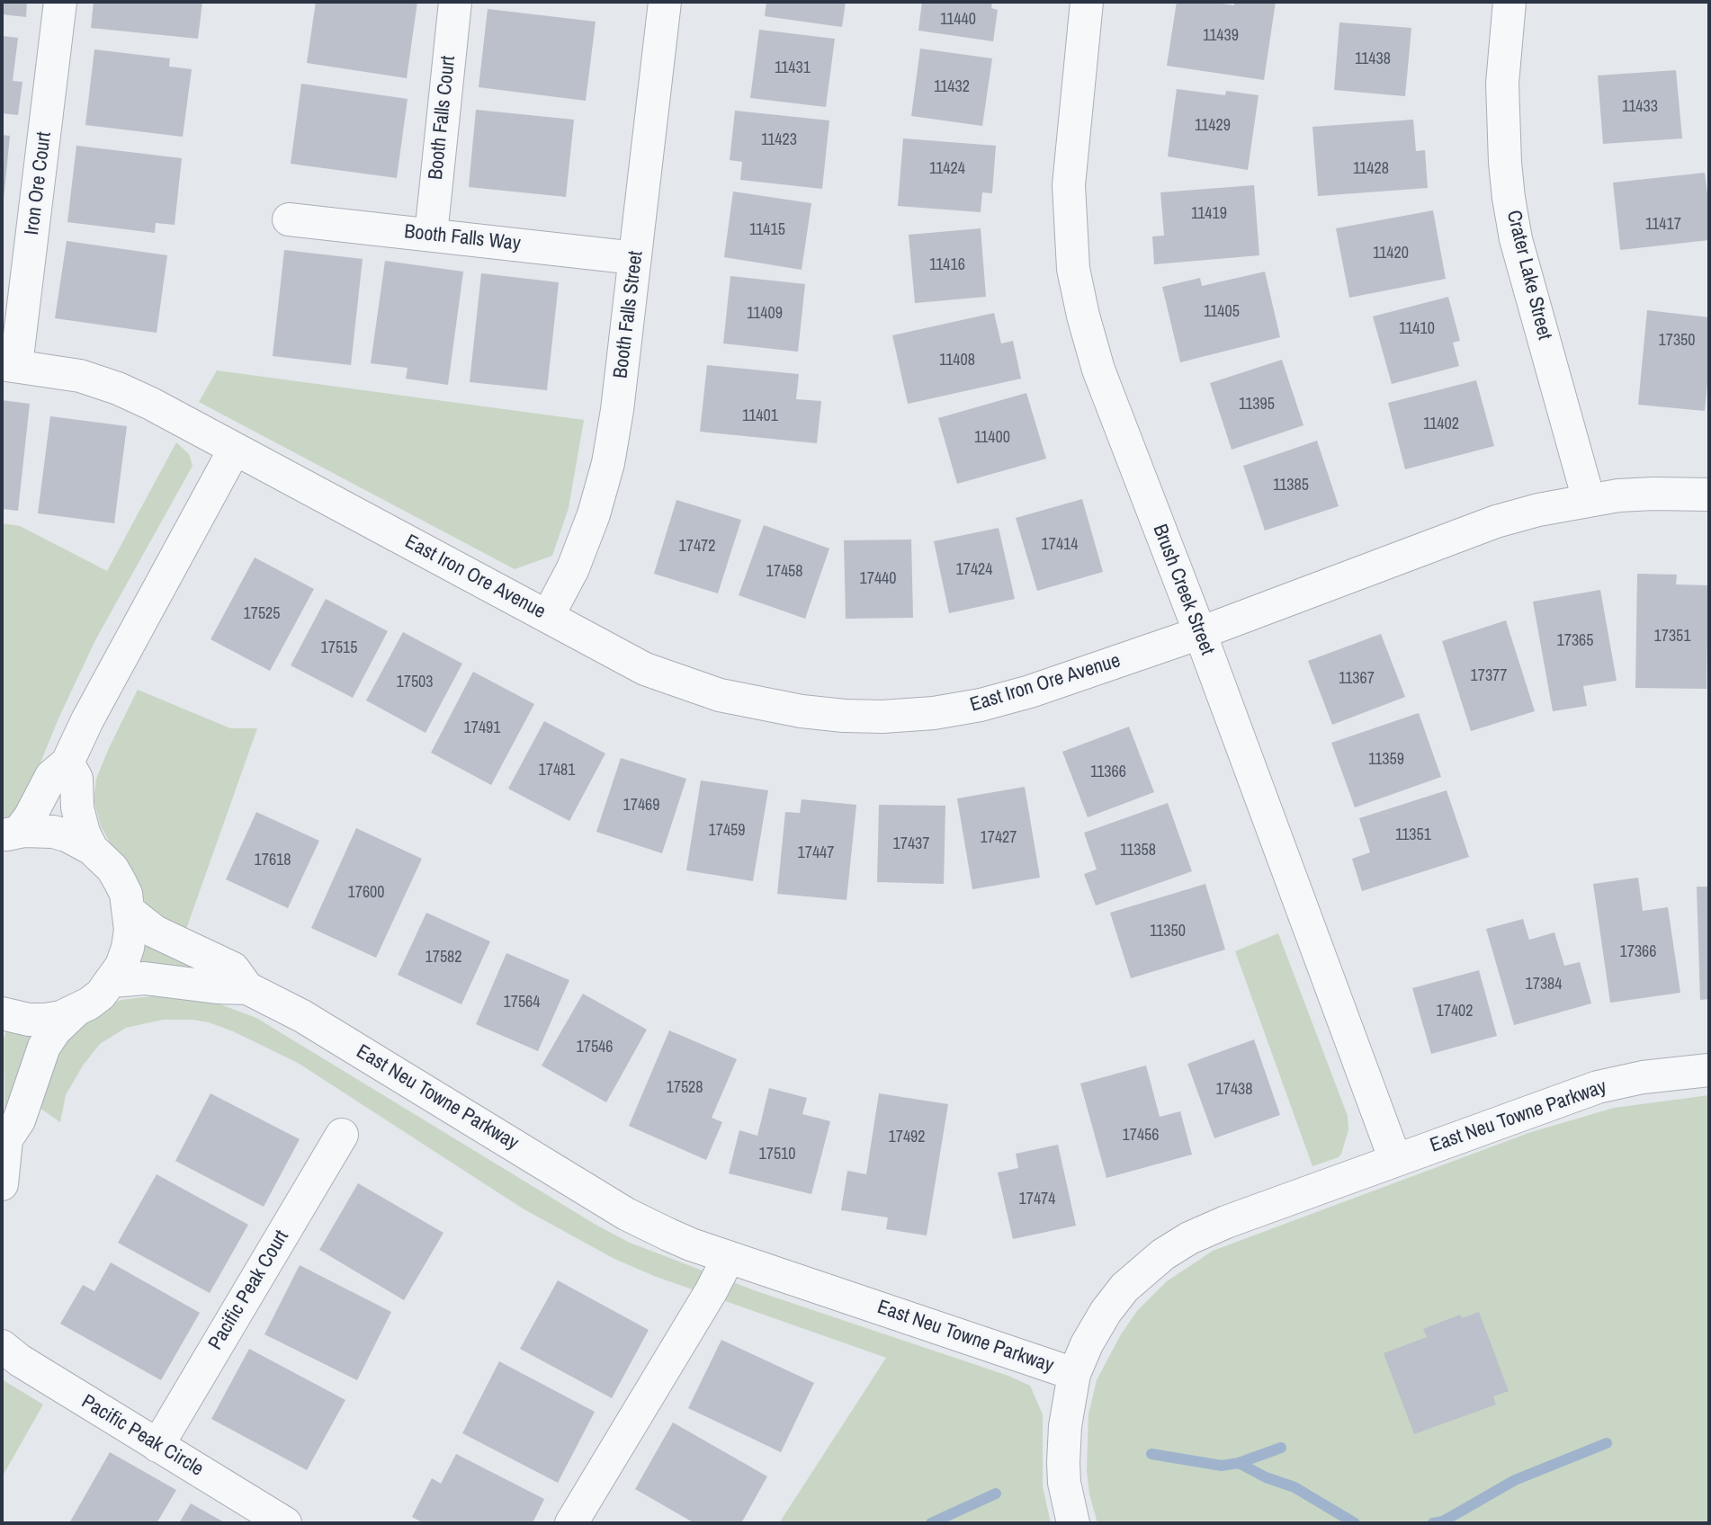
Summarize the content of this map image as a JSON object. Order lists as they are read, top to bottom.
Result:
{
  "streets": {
    "street": [
      "Booth Falls Court",
      "Iron Ore Court",
      "Booth Falls Way",
      "Crater Lake Street",
      "Booth Falls Street",
      "East Iron Ore Avenue",
      "Brush Creek Street",
      "East Neu Towne Parkway",
      "Pacific Peak Court",
      "Pacific Peak Circle"
    ]
  },
  "crossings": [
    ["Booth Falls Court", "Booth Falls Way"],
    ["Iron Ore Court", "East Iron Ore Avenue"],
    ["Booth Falls Way", "Booth Falls Street"],
    ["Crater Lake Street", "East Iron Ore Avenue"],
    ["Booth Falls Street", "East Iron Ore Avenue"],
    ["East Iron Ore Avenue", "Brush Creek Street"],
    ["Brush Creek Street", "East Neu Towne Parkway"],
    ["Pacific Peak Court", "Pacific Peak Circle"]
  ],
  "house_numbers": [
    "11440",
    "11439",
    "11438",
    "11431",
    "11432",
    "11433",
    "11429",
    "11423",
    "11424",
    "11428",
    "11419",
    "11417",
    "11415",
    "11420",
    "11416",
    "11405",
    "11409",
    "11410",
    "17350",
    "11408",
    "11395",
    "11401",
    "11402",
    "11400",
    "11385",
    "17414",
    "17472",
    "17424",
    "17458",
    "17440",
    "17525",
    "17351",
    "17365",
    "17515",
    "17377",
    "11367",
    "17503",
    "17491",
    "11359",
    "17481",
    "11366",
    "17469",
    "17459",
    "11351",
    "17427",
    "17437",
    "11358",
    "17447",
    "17618",
    "17600",
    "11350",
    "17366",
    "17582",
    "17384",
    "17564",
    "17402",
    "17546",
    "17528",
    "17438",
    "17456",
    "17492",
    "17510",
    "17474"
  ]
}
